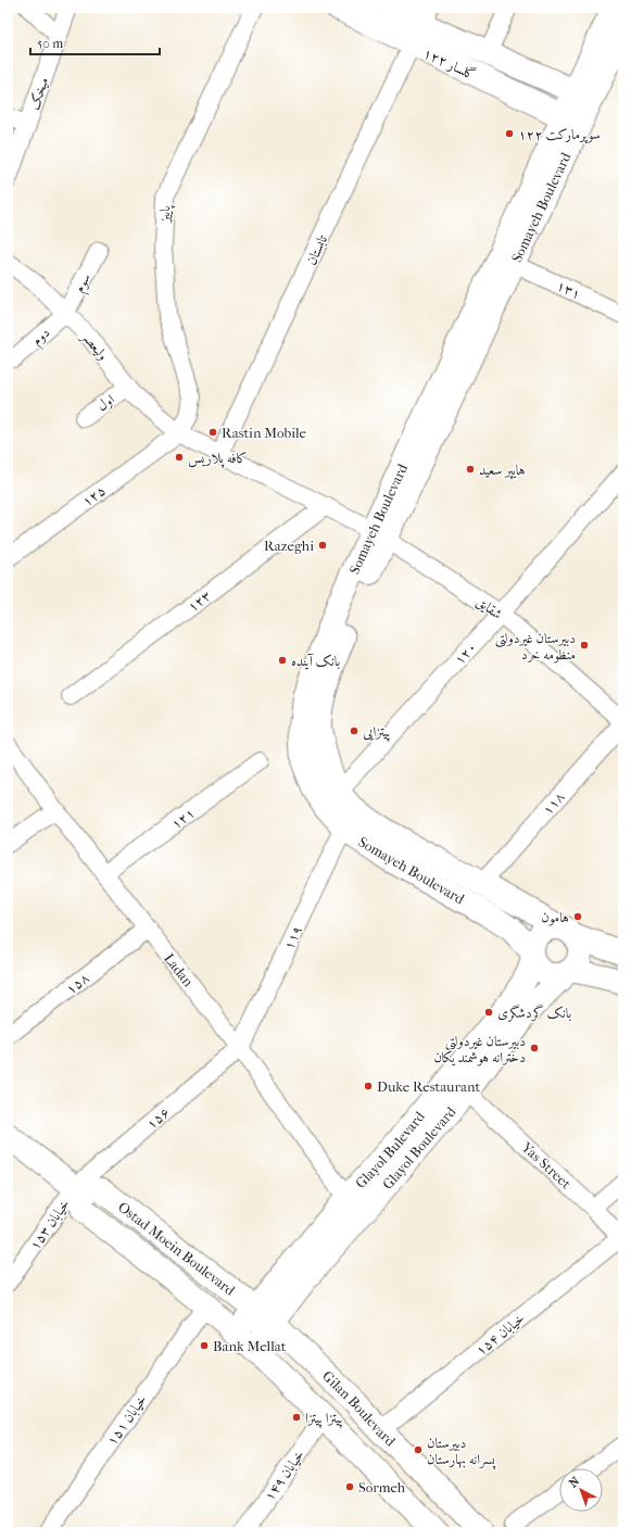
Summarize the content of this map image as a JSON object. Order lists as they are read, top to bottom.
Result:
{
  "streets": {
    "main road": [
      "گلسار ۱۲۲",
      "Somayeh Boulevard",
      "Glayol Boulevard",
      "Glayol Bulevard",
      "Ostad Moein Boulevard",
      "Gilan Boulevard"
    ],
    "street": [
      "میخک",
      "پاییز",
      "تابستان",
      "سوم",
      "۱۳۱",
      "دوم",
      "ولیعصر",
      "اول",
      "۱۲۵",
      "۱۲۳",
      "شقایق",
      "۱۲۰",
      "۱۱۸",
      "۱۲۱",
      "۱۱۹",
      "Ladan",
      "۱۵۸",
      "۱۵۶",
      "Yas Street",
      "خیابان ۱۵۳",
      "خیابان ۱۵۴",
      "خیابان ۱۵۱",
      "خیابان ۱۴۹"
    ]
  },
  "crossings": [
    ["گلسار ۱۲۲", "Somayeh Boulevard"],
    ["گلسار ۱۲۲", "تابستان"],
    ["Somayeh Boulevard", "۱۳۱"],
    ["Somayeh Boulevard", "شقایق"],
    ["Somayeh Boulevard", "۱۲۰"],
    ["Somayeh Boulevard", "۱۱۸"],
    ["Somayeh Boulevard", "۱۱۹"],
    ["Somayeh Boulevard", "Glayol Boulevard"],
    ["Somayeh Boulevard", "Glayol Bulevard"],
    ["پاییز", "ولیعصر"],
    ["پاییز", "۱۲۵"],
    ["سوم", "دوم"],
    ["سوم", "ولیعصر"],
    ["دوم", "ولیعصر"],
    ["ولیعصر", "اول"],
    ["ولیعصر", "۱۲۵"],
    ["شقایق", "۱۲۰"],
    ["شقایق", "۱۱۸"],
    ["۱۲۱", "Ladan"],
    ["۱۱۹", "Ladan"],
    ["۱۱۹", "۱۵۶"],
    ["Ladan", "۱۵۸"],
    ["Ladan", "۱۵۶"],
    ["Ladan", "Glayol Bulevard"],
    ["۱۵۶", "خیابان ۱۵۳"],
    ["۱۵۶", "Ostad Moein Boulevard"],
    ["Glayol Boulevard", "Glayol Bulevard"],
    ["Glayol Boulevard", "Yas Street"],
    ["Glayol Boulevard", "Ostad Moein Boulevard"],
    ["Glayol Boulevard", "Gilan Boulevard"],
    ["Glayol Bulevard", "Ostad Moein Boulevard"],
    ["Glayol Bulevard", "Gilan Boulevard"],
    ["Yas Street", "خیابان ۱۵۴"],
    ["خیابان ۱۵۳", "Ostad Moein Boulevard"],
    ["Ostad Moein Boulevard", "Gilan Boulevard"],
    ["Ostad Moein Boulevard", "خیابان ۱۵۱"],
    ["خیابان ۱۵۴", "Gilan Boulevard"]
  ],
  "places": [
    "سوپرمارکت ۱۲۲",
    "Rastin Mobile",
    "کافه پلاریس",
    "هایپر سعید",
    "Razeghi",
    "دبیرستان غیردولتی منظومه خرد",
    "بانک آینده",
    "پیتزایی",
    "هامون",
    "بانک گردشگری",
    "دبیرستان غیردولتی دخترانه هوشمند یکان",
    "Duke Restaurant",
    "Bank Mellat",
    "پیتزا پیتزا",
    "دبیرستان پسرانه بهارستان",
    "Sormeh"
  ],
  "scale_bar": "50 m",
  "north": "top left"
}
